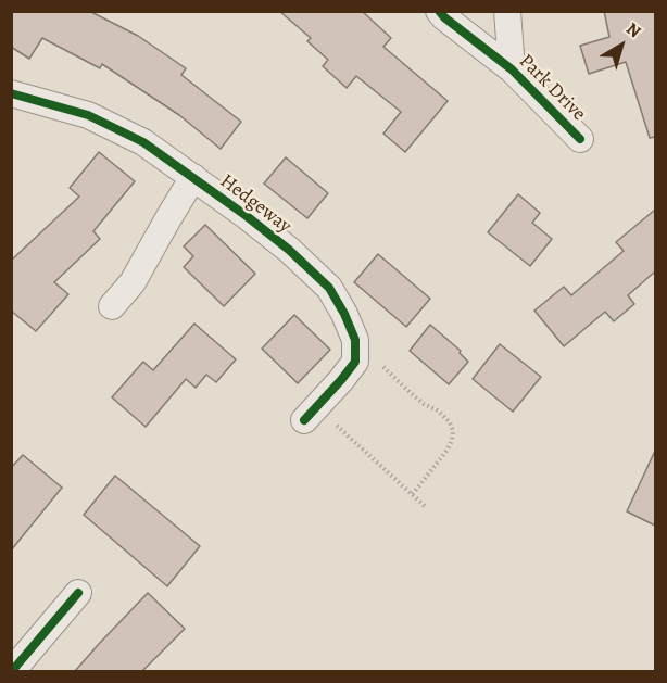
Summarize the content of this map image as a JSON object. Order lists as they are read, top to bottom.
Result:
{
  "streets": {
    "street": ["Park Drive", "Hedgeway"]
  },
  "north": "top right"
}
